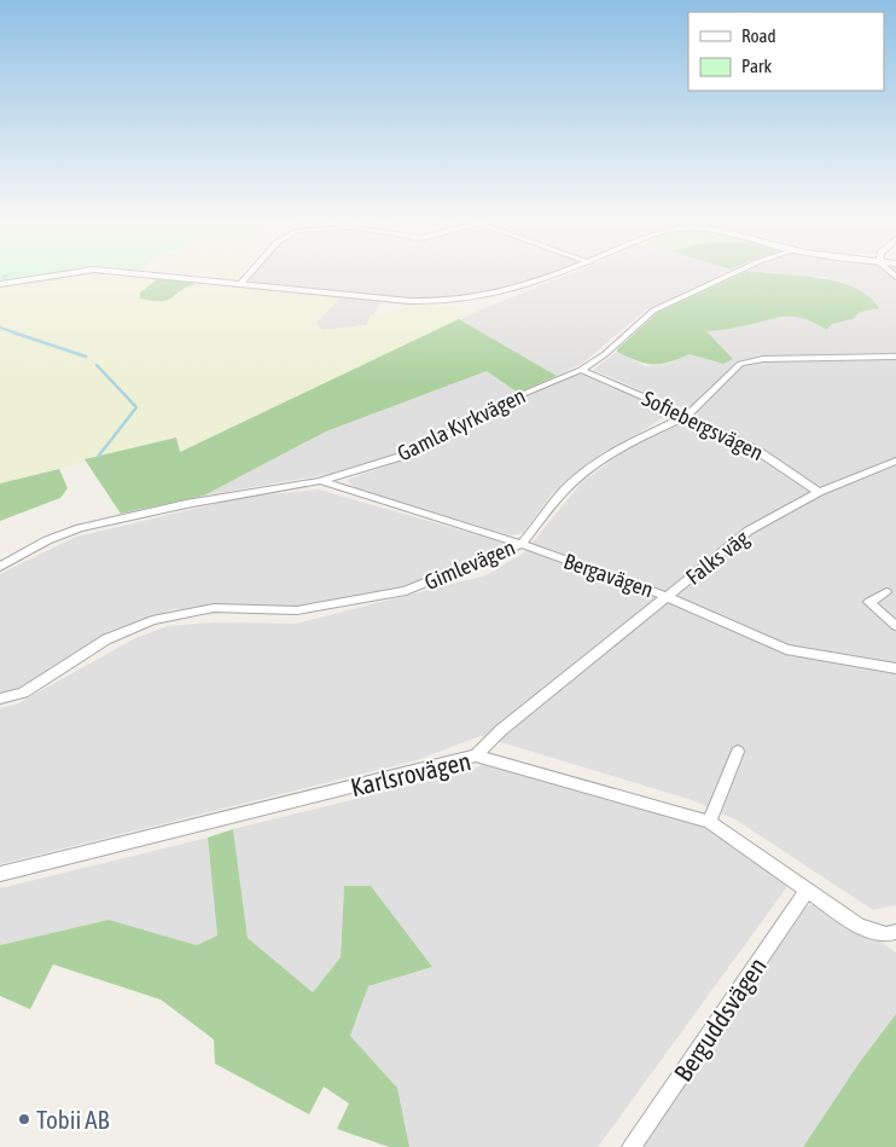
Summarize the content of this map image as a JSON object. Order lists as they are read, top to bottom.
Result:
{
  "streets": {
    "street": [
      "Gamla Kyrkvägen",
      "Sofiebergsvägen",
      "Falks väg",
      "Gimlevägen",
      "Bergavägen",
      "Karlsrovägen",
      "Berguddsvägen"
    ]
  },
  "crossings": [
    ["Gamla Kyrkvägen", "Sofiebergsvägen"],
    ["Gamla Kyrkvägen", "Bergavägen"],
    ["Sofiebergsvägen", "Falks väg"],
    ["Sofiebergsvägen", "Gimlevägen"],
    ["Falks väg", "Bergavägen"],
    ["Falks väg", "Karlsrovägen"],
    ["Gimlevägen", "Bergavägen"],
    ["Karlsrovägen", "Berguddsvägen"]
  ],
  "places": ["Tobii AB"],
  "legend": ["Road", "Park"]
}
